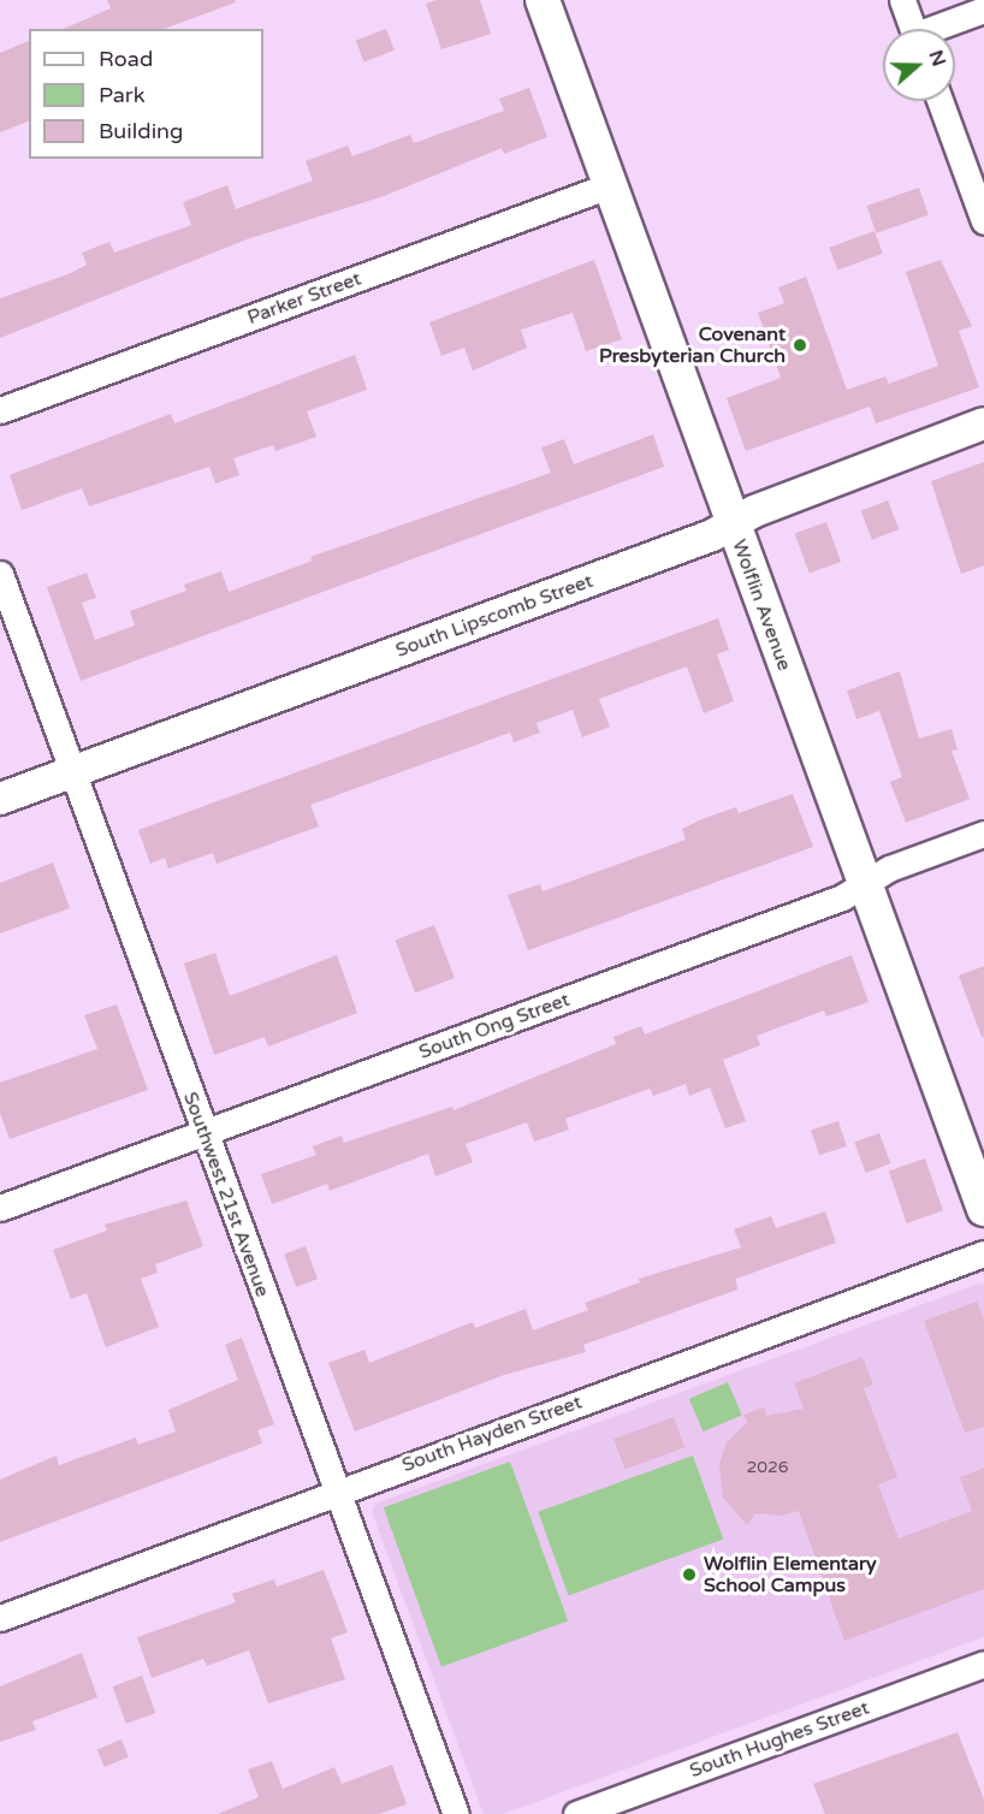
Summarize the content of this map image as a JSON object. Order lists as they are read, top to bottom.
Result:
{
  "streets": {
    "main road": ["Wolflin Avenue"],
    "street": [
      "Parker Street",
      "South Lipscomb Street",
      "South Ong Street",
      "Southwest 21st Avenue",
      "South Hayden Street",
      "South Hughes Street"
    ]
  },
  "crossings": [
    ["Parker Street", "Wolflin Avenue"],
    ["Wolflin Avenue", "South Lipscomb Street"],
    ["Wolflin Avenue", "South Ong Street"],
    ["South Lipscomb Street", "Southwest 21st Avenue"],
    ["South Ong Street", "Southwest 21st Avenue"],
    ["Southwest 21st Avenue", "South Hayden Street"]
  ],
  "places": ["Covenant Presbyterian Church", "Wolflin Elementary School Campus"],
  "house_numbers": ["2026"],
  "legend": ["Road", "Park", "Building"],
  "north": "right"
}
